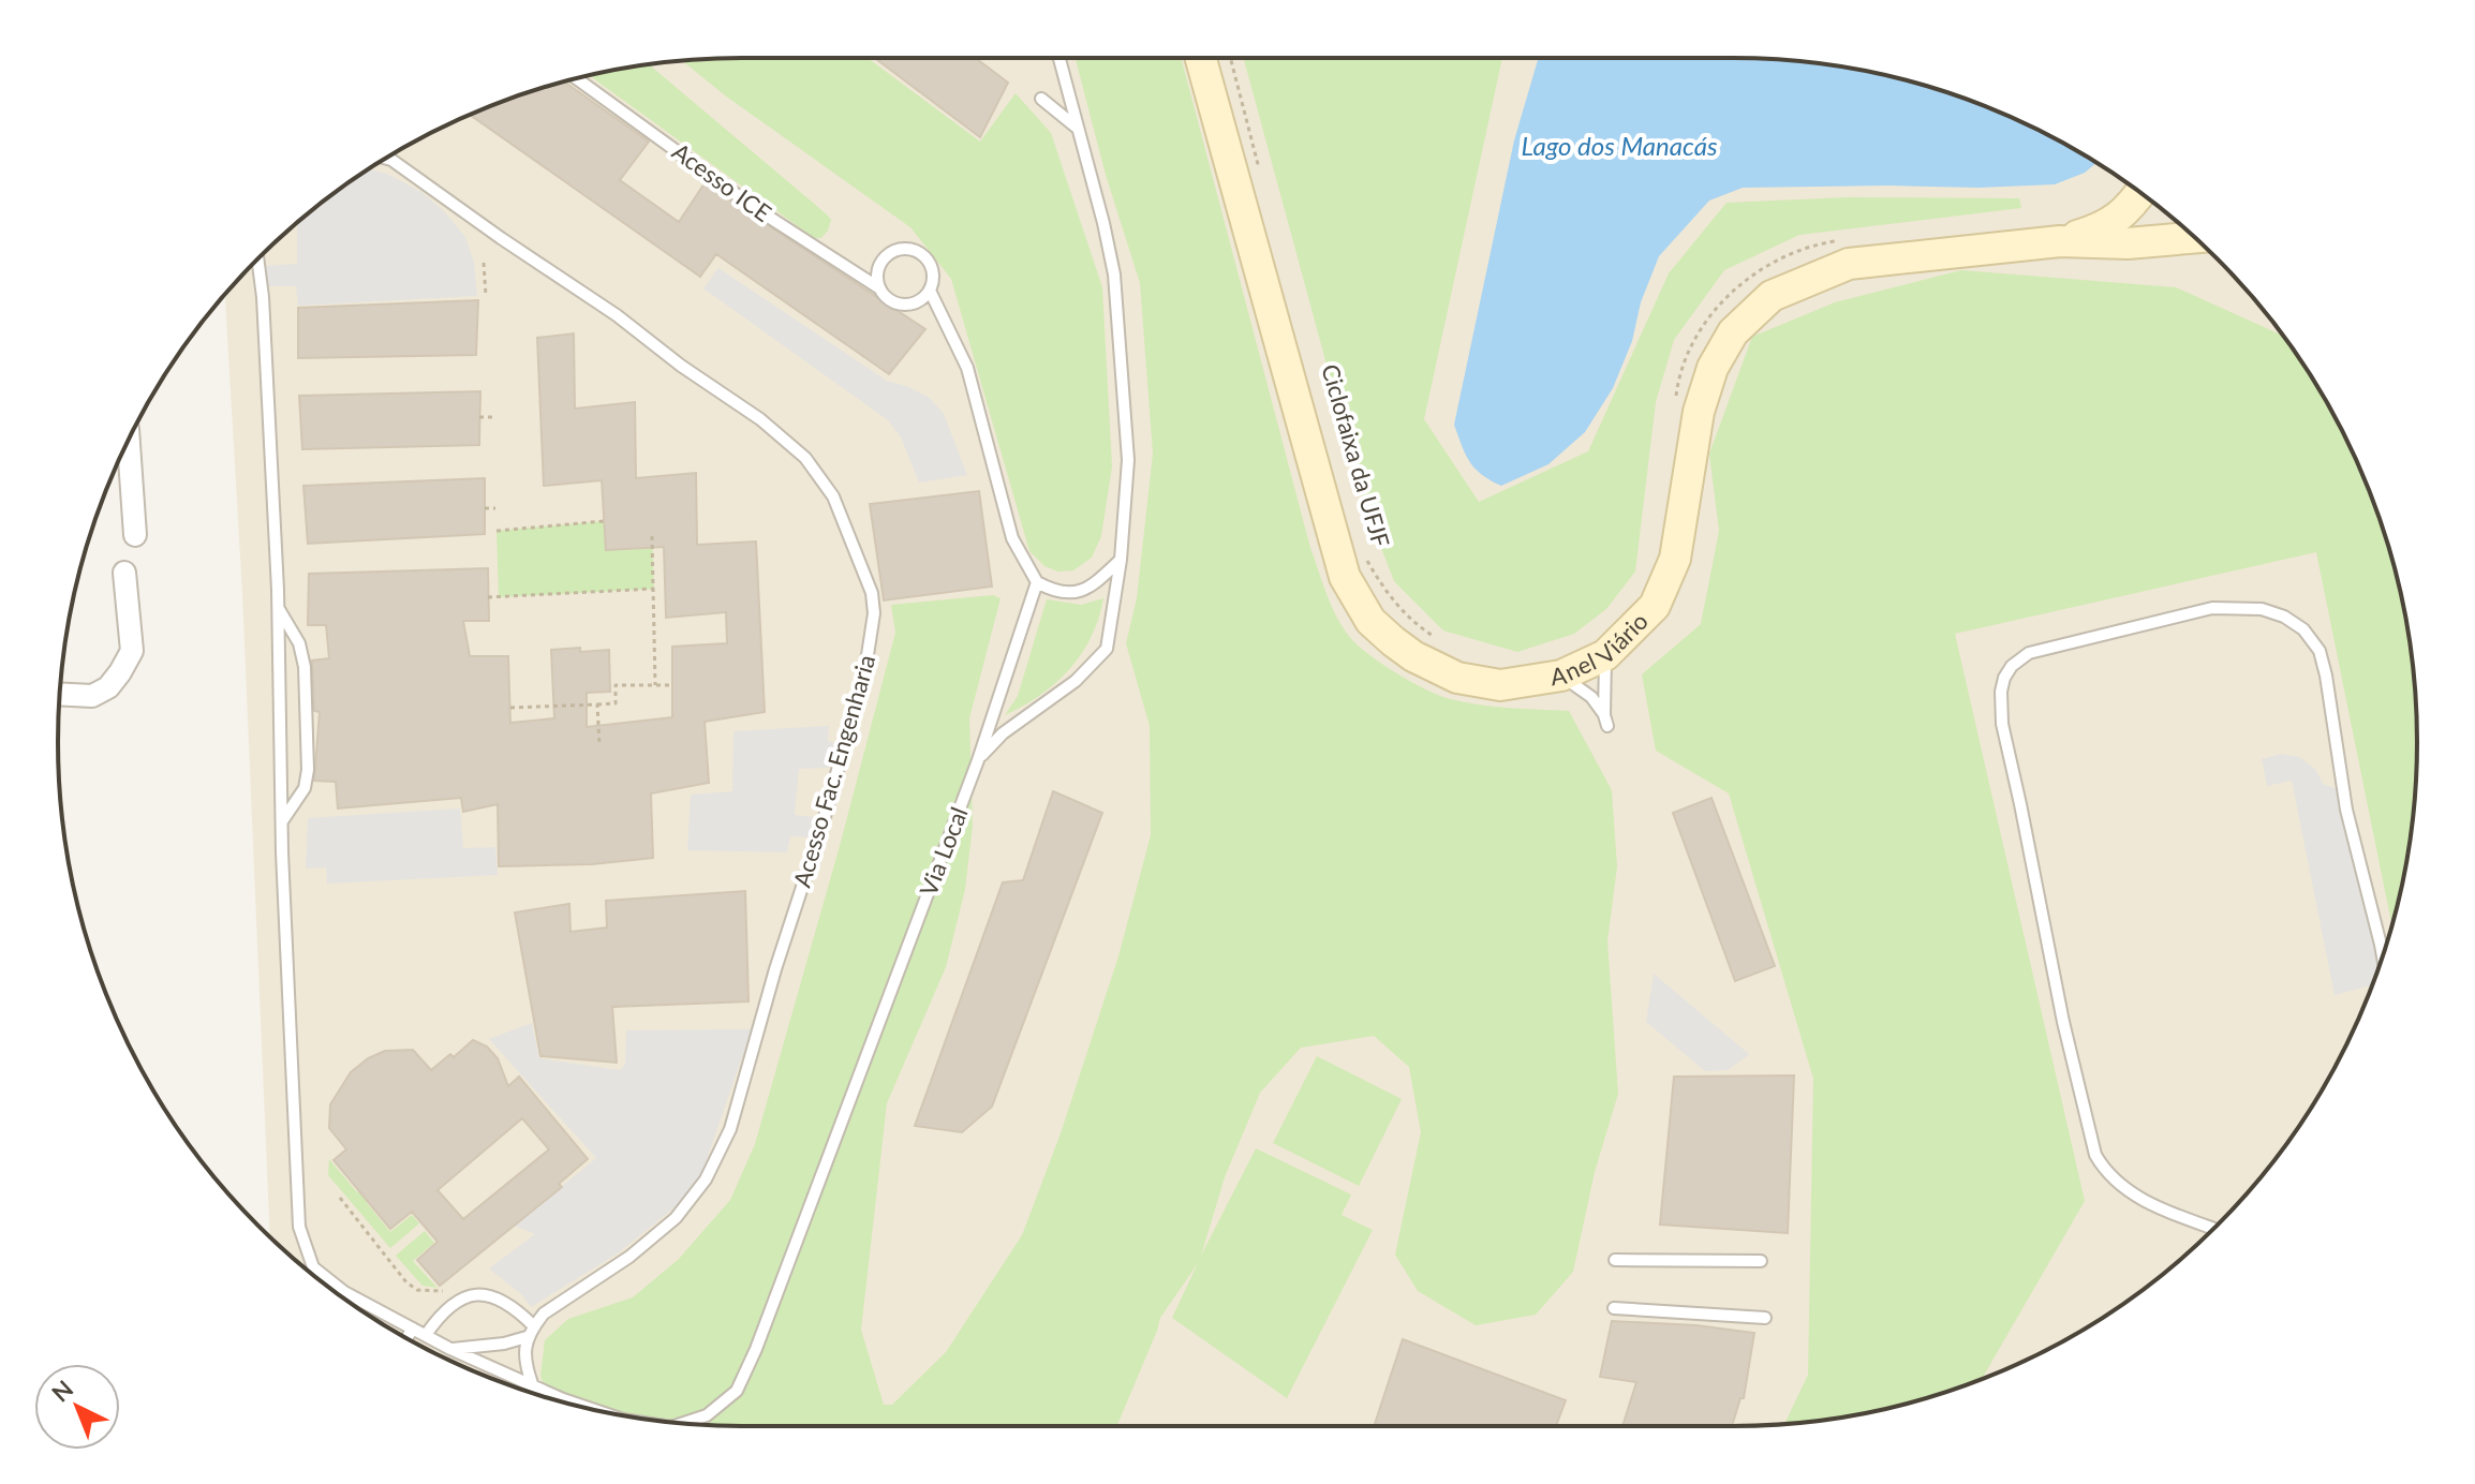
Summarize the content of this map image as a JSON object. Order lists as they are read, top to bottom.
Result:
{
  "streets": {
    "main road": ["Anel Viário"],
    "lane": ["Acesso ICE", "Acesso Fac. Engenharia", "Via Local"],
    "path": ["Ciclofaixa da UFJF"]
  },
  "water": ["Lago dos Manacás"],
  "north": "top left"
}
